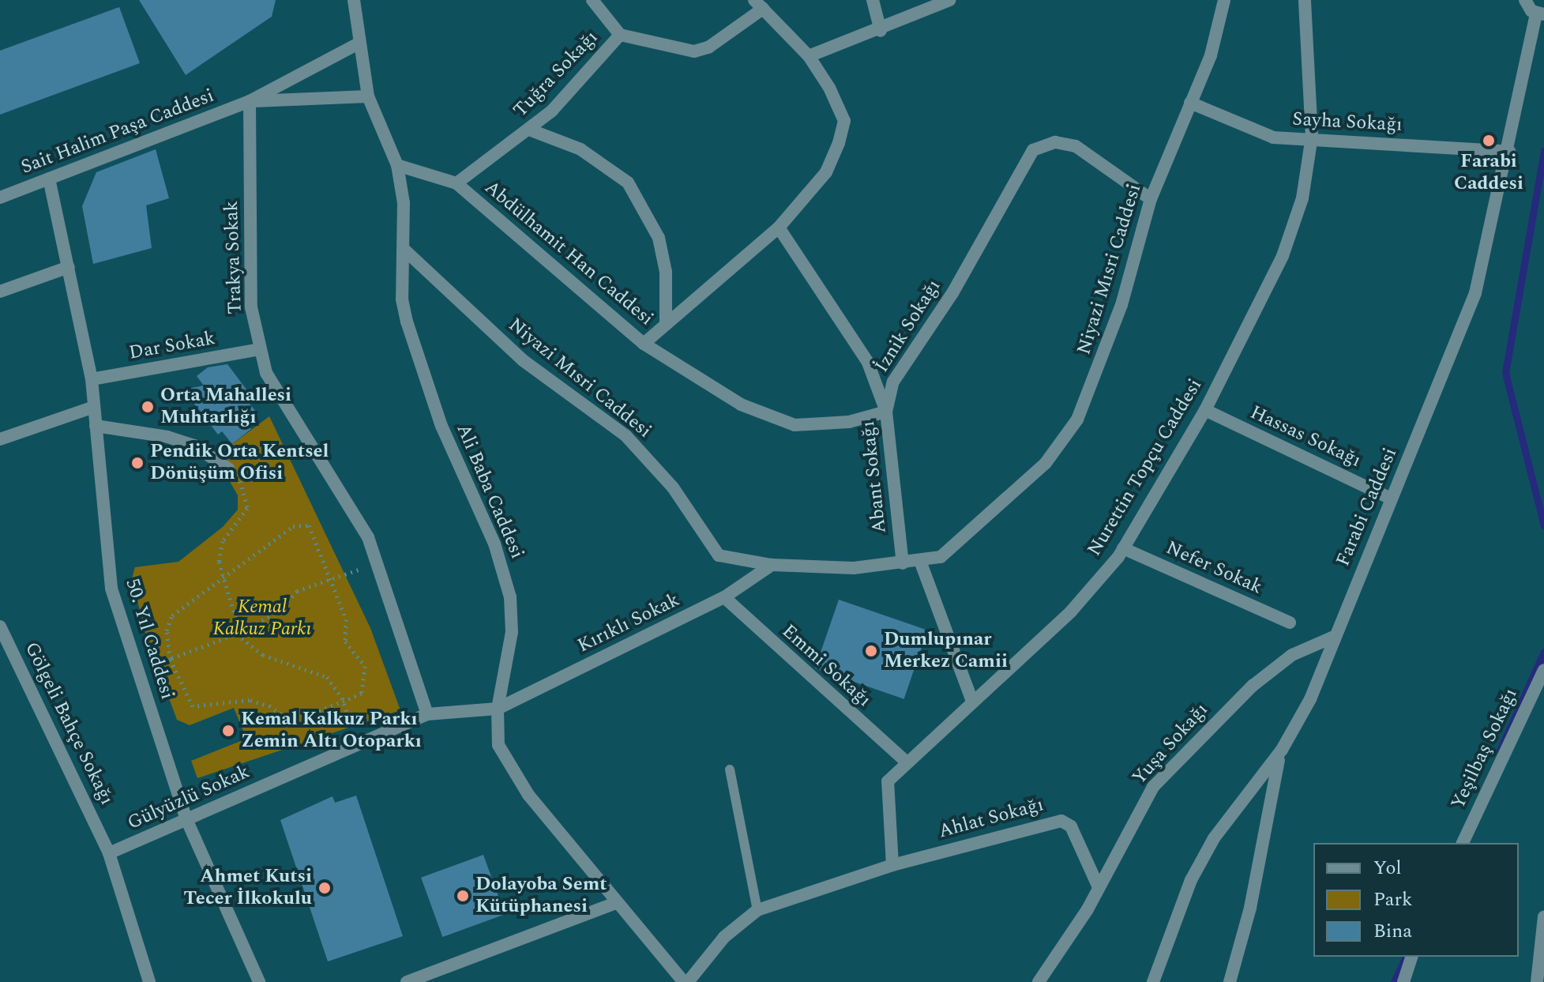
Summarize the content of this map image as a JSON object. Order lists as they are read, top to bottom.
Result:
{
  "streets": {
    "street": [
      "Tuğra Sokağı",
      "Sayha Sokağı",
      "Sait Halim Paşa Caddesi",
      "Abdülhamit Han Caddesi",
      "Trakya Sokak",
      "Niyazi Mısri Caddesi",
      "İznik Sokağı",
      "Dar Sokak",
      "Hassas Sokağı",
      "Nurettin Topçu Caddesi",
      "Abant Sokağı",
      "Ali Baba Caddesi",
      "Farabi Caddesi",
      "Nefer Sokak",
      "Kırıklı Sokak",
      "50. Yıl Caddesi",
      "Emmi Sokağı",
      "Gölgeli Bahçe Sokağı",
      "Yuşa Sokağı",
      "Yeşilbaş Sokağı",
      "Gülyüzlü Sokak",
      "Ahlat Sokağı"
    ]
  },
  "crossings": [
    ["Tuğra Sokağı", "Abdülhamit Han Caddesi"],
    ["Sayha Sokağı", "Niyazi Mısri Caddesi"],
    ["Sayha Sokağı", "Nurettin Topçu Caddesi"],
    ["Sayha Sokağı", "Farabi Caddesi"],
    ["Sait Halim Paşa Caddesi", "Trakya Sokak"],
    ["Sait Halim Paşa Caddesi", "50. Yıl Caddesi"],
    ["Abdülhamit Han Caddesi", "Abant Sokağı"],
    ["Abdülhamit Han Caddesi", "Ali Baba Caddesi"],
    ["Trakya Sokak", "Dar Sokak"],
    ["Trakya Sokak", "Gülyüzlü Sokak"],
    ["Niyazi Mısri Caddesi", "İznik Sokağı"],
    ["Niyazi Mısri Caddesi", "Abant Sokağı"],
    ["Niyazi Mısri Caddesi", "Ali Baba Caddesi"],
    ["Niyazi Mısri Caddesi", "Kırıklı Sokak"],
    ["İznik Sokağı", "Abant Sokağı"],
    ["Dar Sokak", "50. Yıl Caddesi"],
    ["Hassas Sokağı", "Nurettin Topçu Caddesi"],
    ["Hassas Sokağı", "Farabi Caddesi"],
    ["Nurettin Topçu Caddesi", "Nefer Sokak"],
    ["Nurettin Topçu Caddesi", "Emmi Sokağı"],
    ["Nurettin Topçu Caddesi", "Ahlat Sokağı"],
    ["Ali Baba Caddesi", "Kırıklı Sokak"],
    ["Ali Baba Caddesi", "Gülyüzlü Sokak"],
    ["Farabi Caddesi", "Yuşa Sokağı"],
    ["Kırıklı Sokak", "Emmi Sokağı"],
    ["Kırıklı Sokak", "Gülyüzlü Sokak"],
    ["50. Yıl Caddesi", "Gülyüzlü Sokak"],
    ["Gölgeli Bahçe Sokağı", "Gülyüzlü Sokak"],
    ["Yuşa Sokağı", "Ahlat Sokağı"]
  ],
  "parks": ["Kemal Kalkuz Parkı"],
  "places": [
    "Farabi̇ Caddesi̇",
    "Orta Mahallesi Muhtarlığı",
    "Pendik Orta Kentsel Dönüşüm Ofisi",
    "Dumlupınar Merkez Camii",
    "Kemal Kalkuz Parkı Zemin Altı Otoparkı",
    "Ahmet Kutsi Tecer İlkokulu",
    "Dolayoba Semt Kütüphanesi"
  ],
  "legend": ["Yol", "Park", "Bina"]
}
